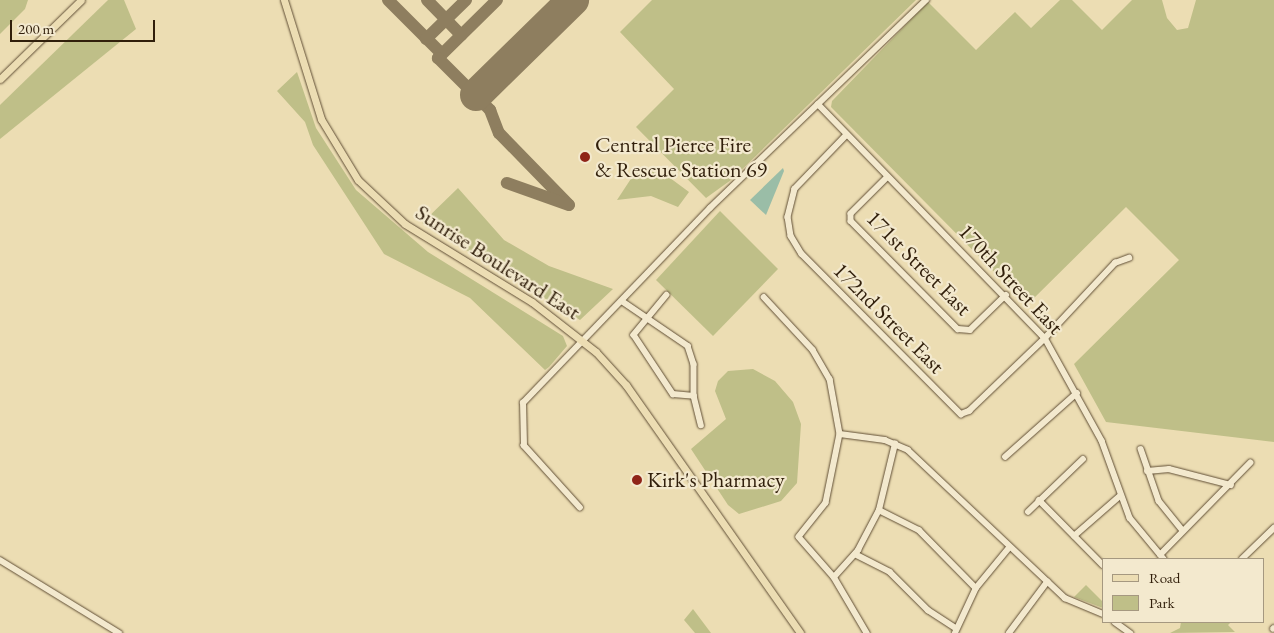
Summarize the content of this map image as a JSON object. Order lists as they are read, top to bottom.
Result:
{
  "streets": {
    "main road": ["Sunrise Boulevard East"],
    "street": ["171st Street East", "170th Street East", "172nd Street East"]
  },
  "crossings": [
    ["171st Street East", "170th Street East"],
    ["170th Street East", "172nd Street East"]
  ],
  "places": ["Central Pierce Fire & Rescue Station 69", "Kirk's Pharmacy"],
  "legend": ["Road", "Park"],
  "scale_bar": "200 m"
}
